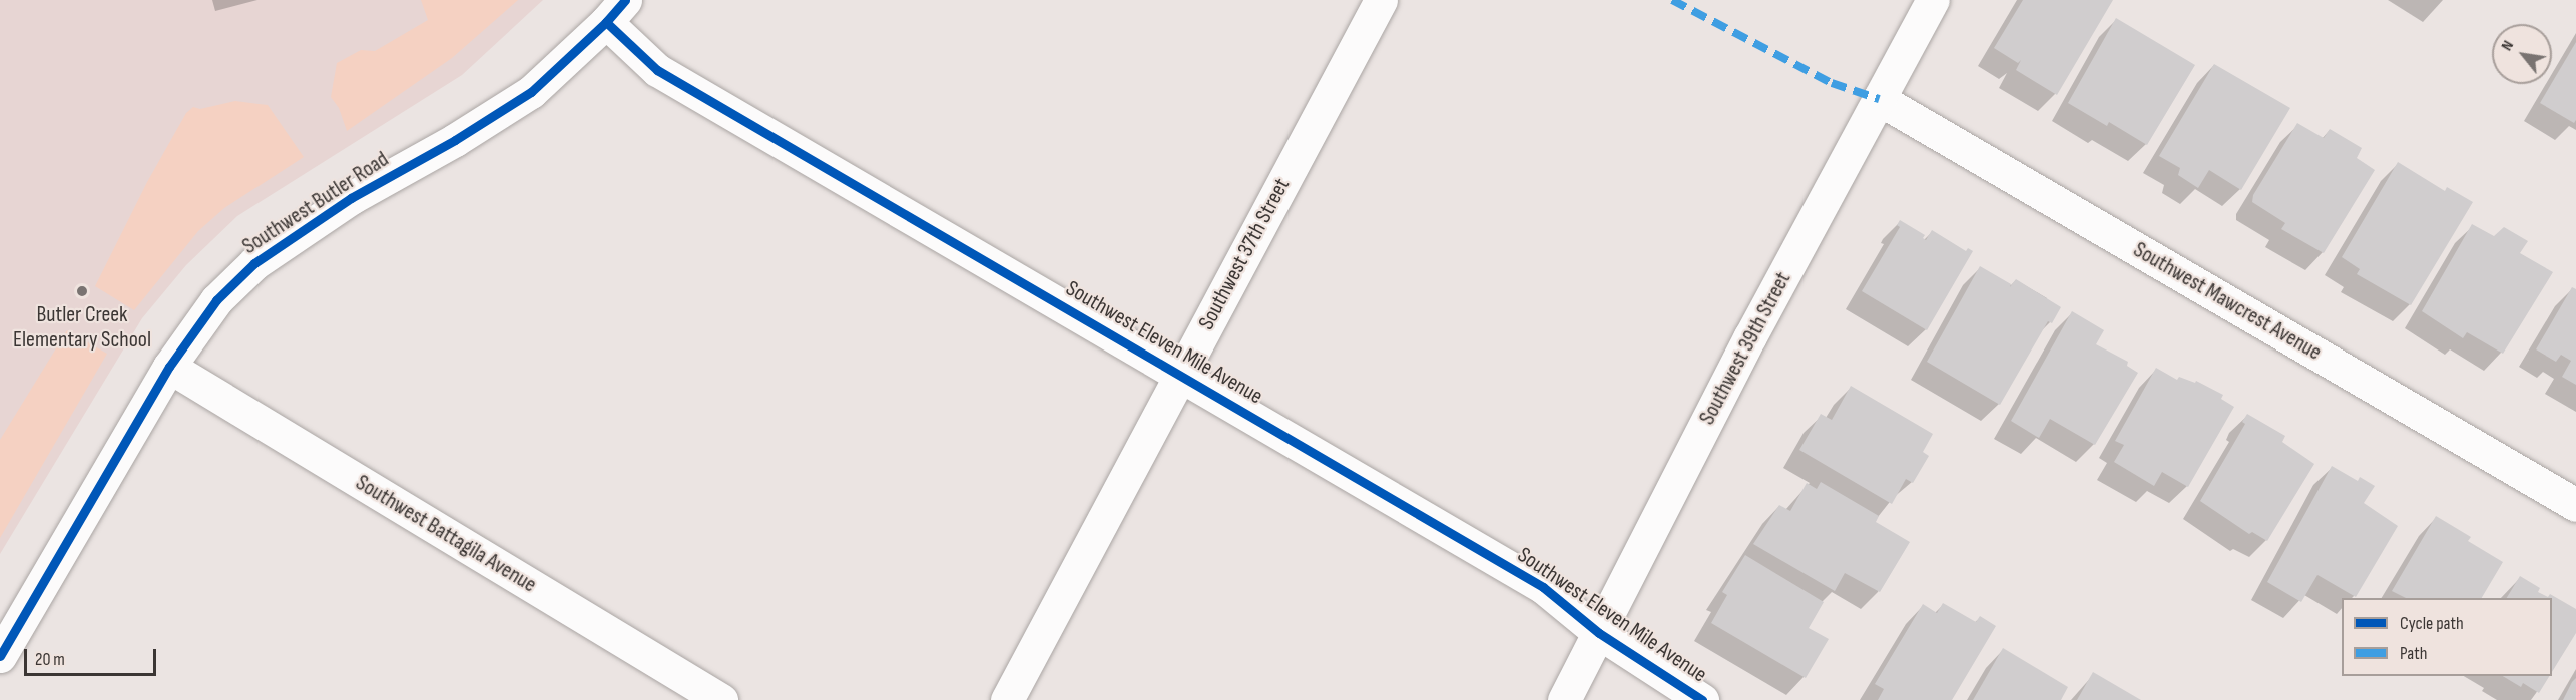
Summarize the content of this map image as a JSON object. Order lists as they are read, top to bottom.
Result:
{
  "streets": {
    "street": [
      "Southwest Butler Road",
      "Southwest 37th Street",
      "Southwest Mawcrest Avenue",
      "Southwest Eleven Mile Avenue",
      "Southwest 39th Street",
      "Southwest Battagila Avenue"
    ]
  },
  "crossings": [
    ["Southwest Butler Road", "Southwest Eleven Mile Avenue"],
    ["Southwest Butler Road", "Southwest Battagila Avenue"],
    ["Southwest 37th Street", "Southwest Eleven Mile Avenue"],
    ["Southwest Mawcrest Avenue", "Southwest 39th Street"],
    ["Southwest Eleven Mile Avenue", "Southwest 39th Street"]
  ],
  "places": ["Butler Creek Elementary School"],
  "legend": ["Cycle path", "Path"],
  "scale_bar": "20 m",
  "north": "top left"
}
